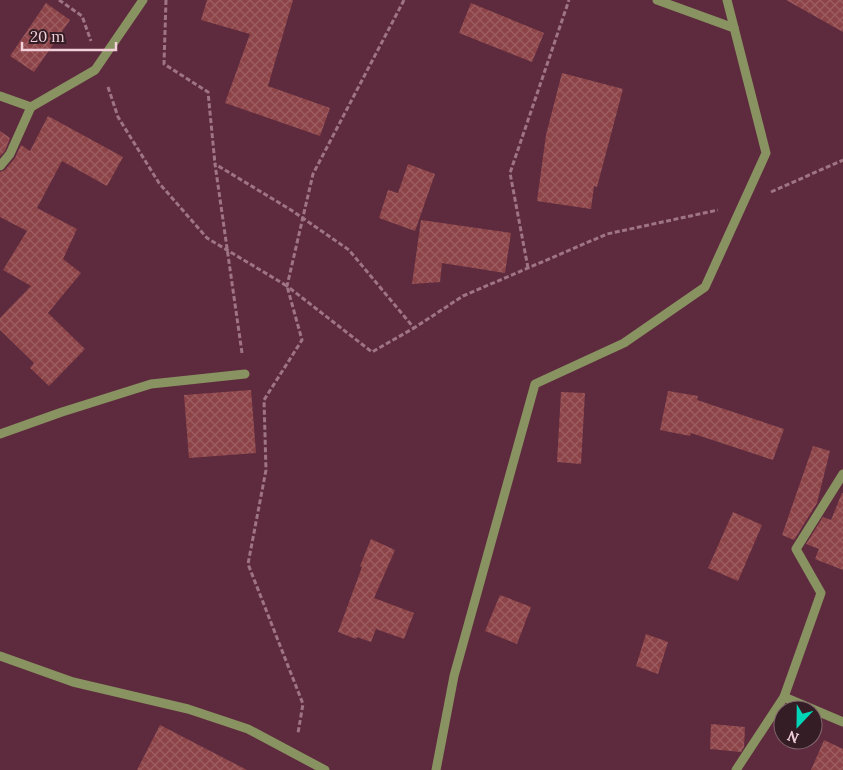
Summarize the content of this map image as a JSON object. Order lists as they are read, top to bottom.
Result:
{
  "scale_bar": "20 m",
  "north": "bottom"
}
